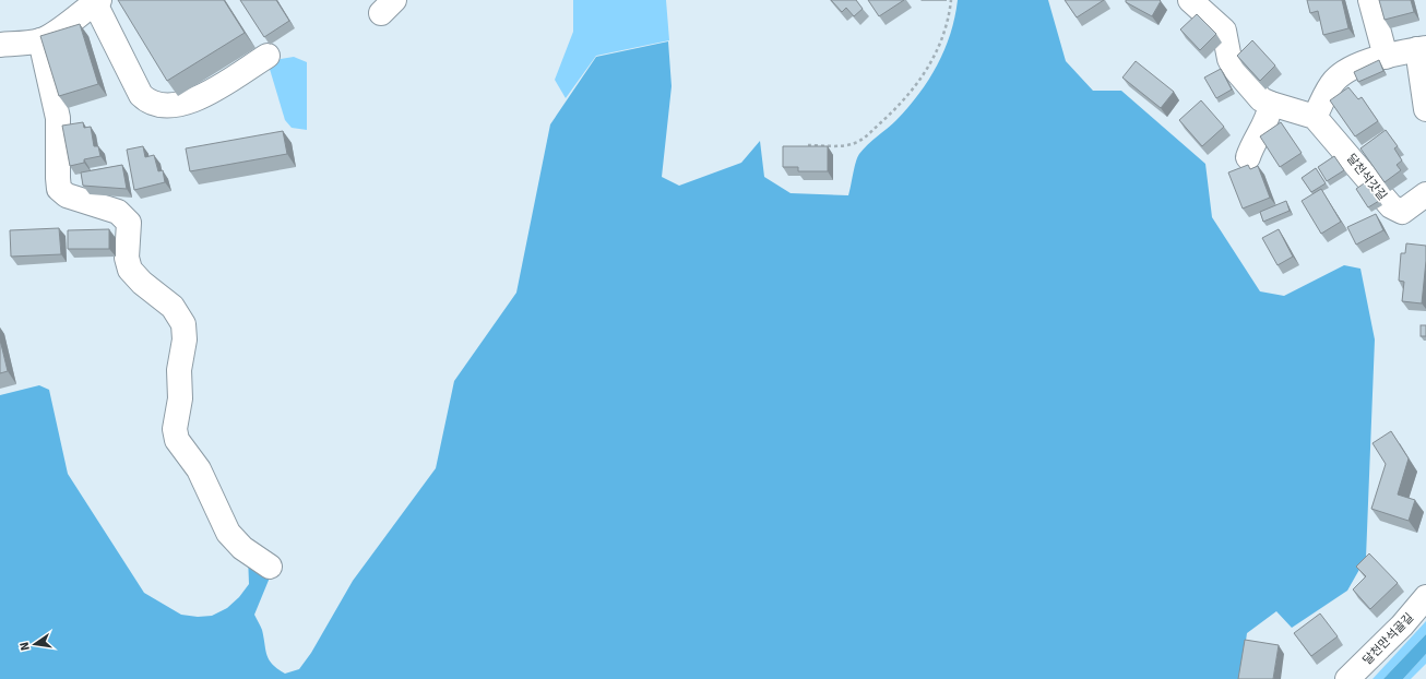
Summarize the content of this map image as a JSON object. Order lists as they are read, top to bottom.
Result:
{
  "streets": {
    "street": ["달천석갓길", "달천만석골길"]
  },
  "north": "left"
}
